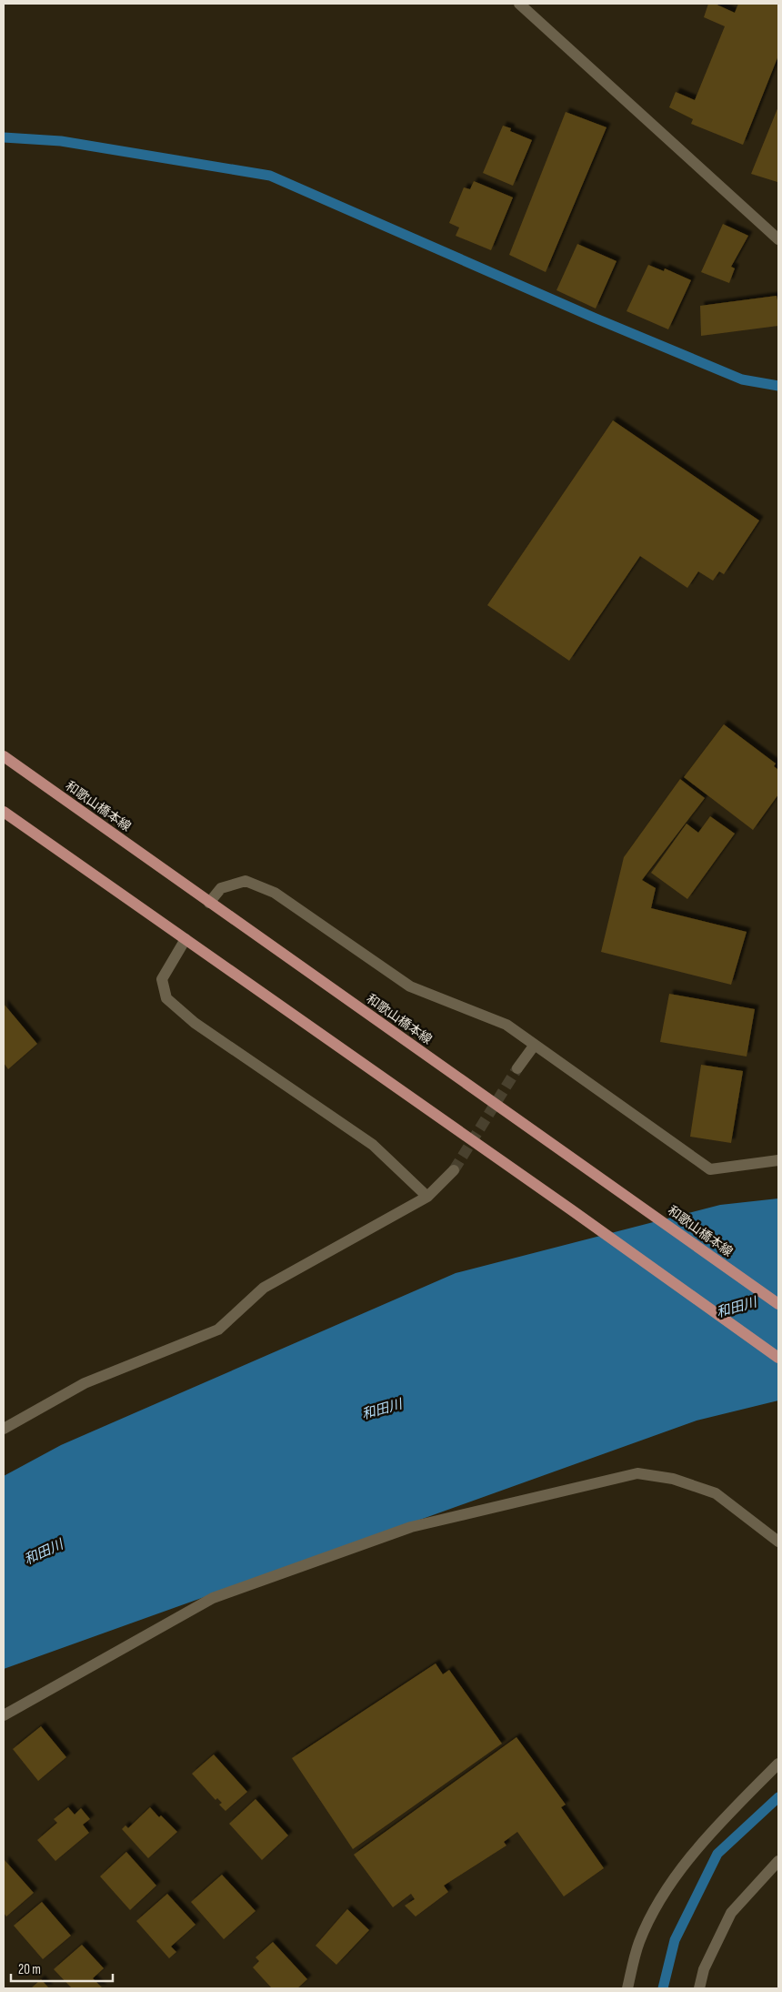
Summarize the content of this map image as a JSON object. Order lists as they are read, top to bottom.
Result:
{
  "streets": {
    "main road": ["和歌山橋本線"]
  },
  "water": ["和田川"],
  "scale_bar": "20 m"
}
